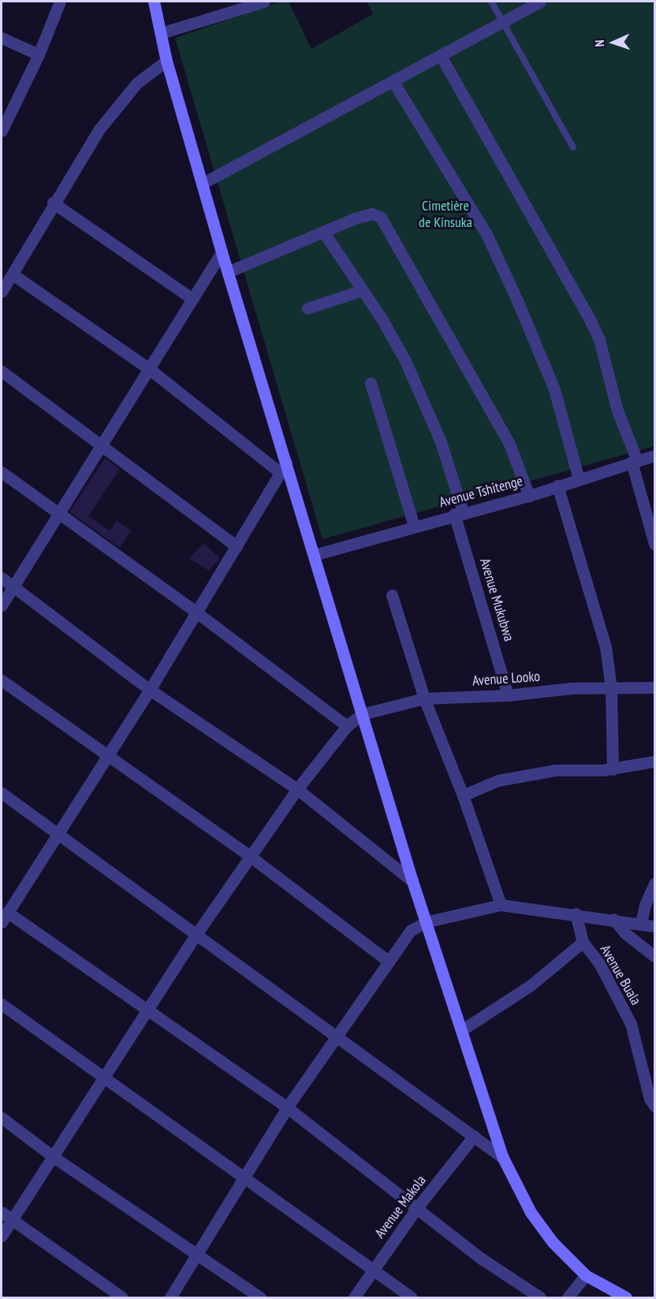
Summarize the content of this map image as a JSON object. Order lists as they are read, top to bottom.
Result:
{
  "streets": {
    "street": [
      "Avenue Tshitenge",
      "Avenue Mukubwa",
      "Avenue Looko",
      "Avenue Buala",
      "Avenue Makola"
    ]
  },
  "crossings": [
    ["Avenue Tshitenge", "Avenue Mukubwa"],
    ["Avenue Mukubwa", "Avenue Looko"]
  ],
  "parks": ["Cimetière de Kinsuka"],
  "north": "left"
}
